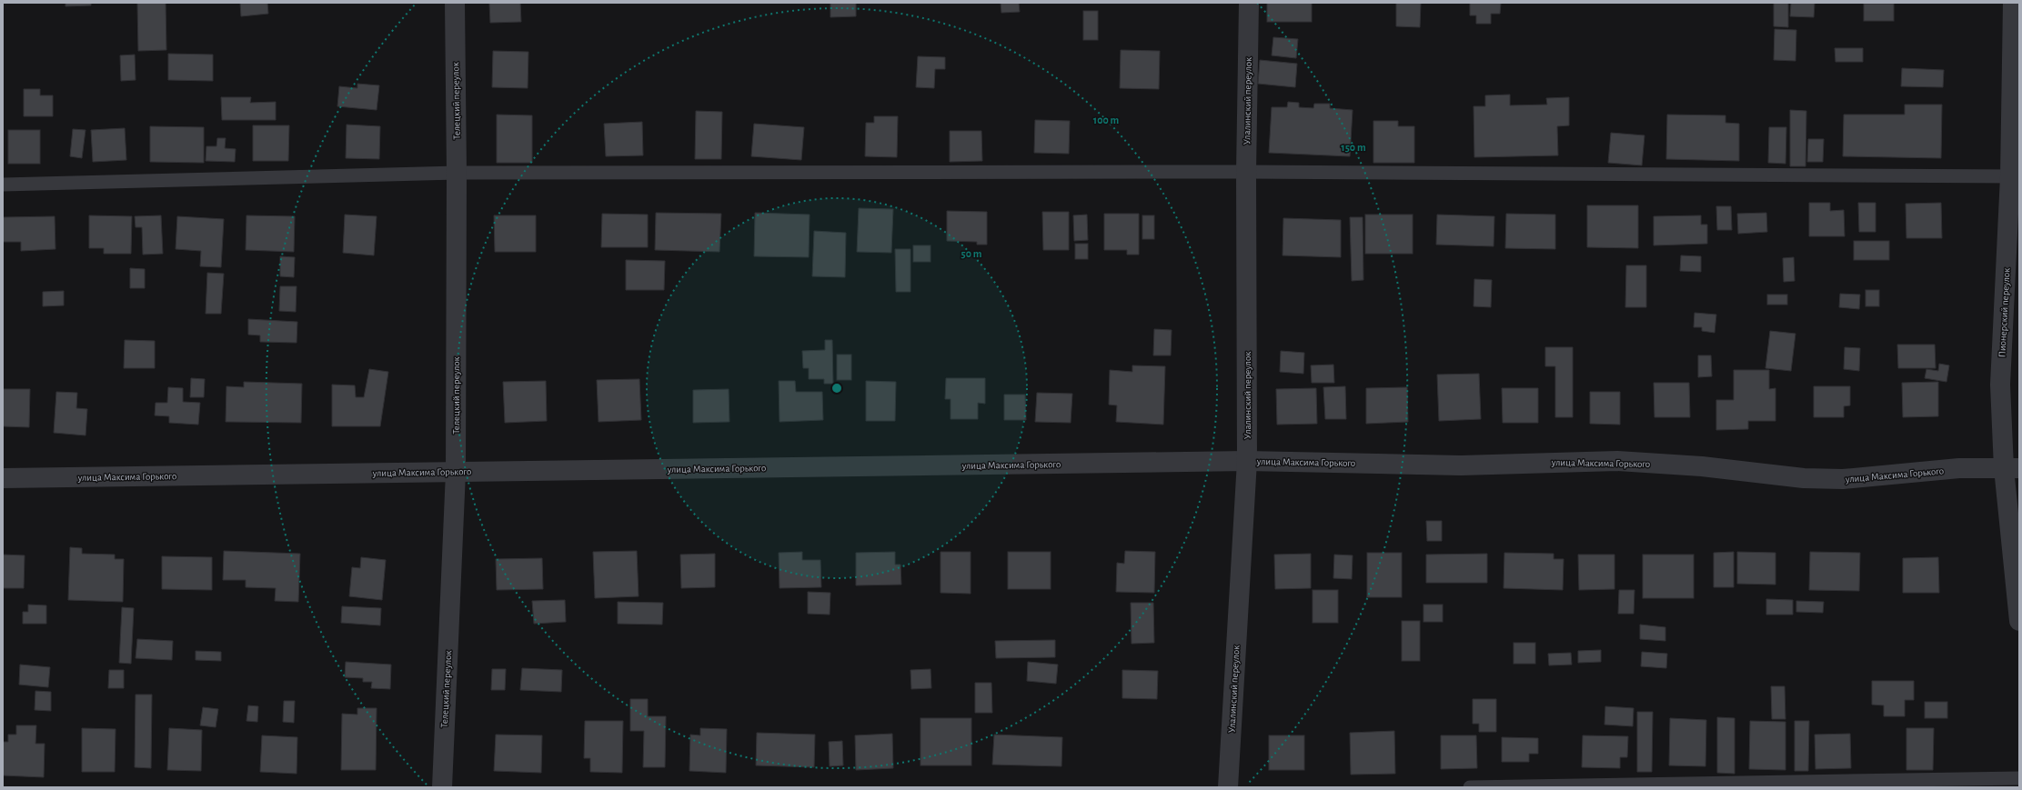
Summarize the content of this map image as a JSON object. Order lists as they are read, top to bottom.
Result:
{
  "streets": {
    "street": [
      "Телецкий переулок",
      "Улалинский переулок",
      "Пионерский переулок",
      "улица Максима Горького"
    ]
  },
  "crossings": [
    ["Телецкий переулок", "улица Максима Горького"],
    ["Улалинский переулок", "улица Максима Горького"],
    ["Пионерский переулок", "улица Максима Горького"]
  ],
  "rings": ["100 m", "150 m", "50 m"]
}
